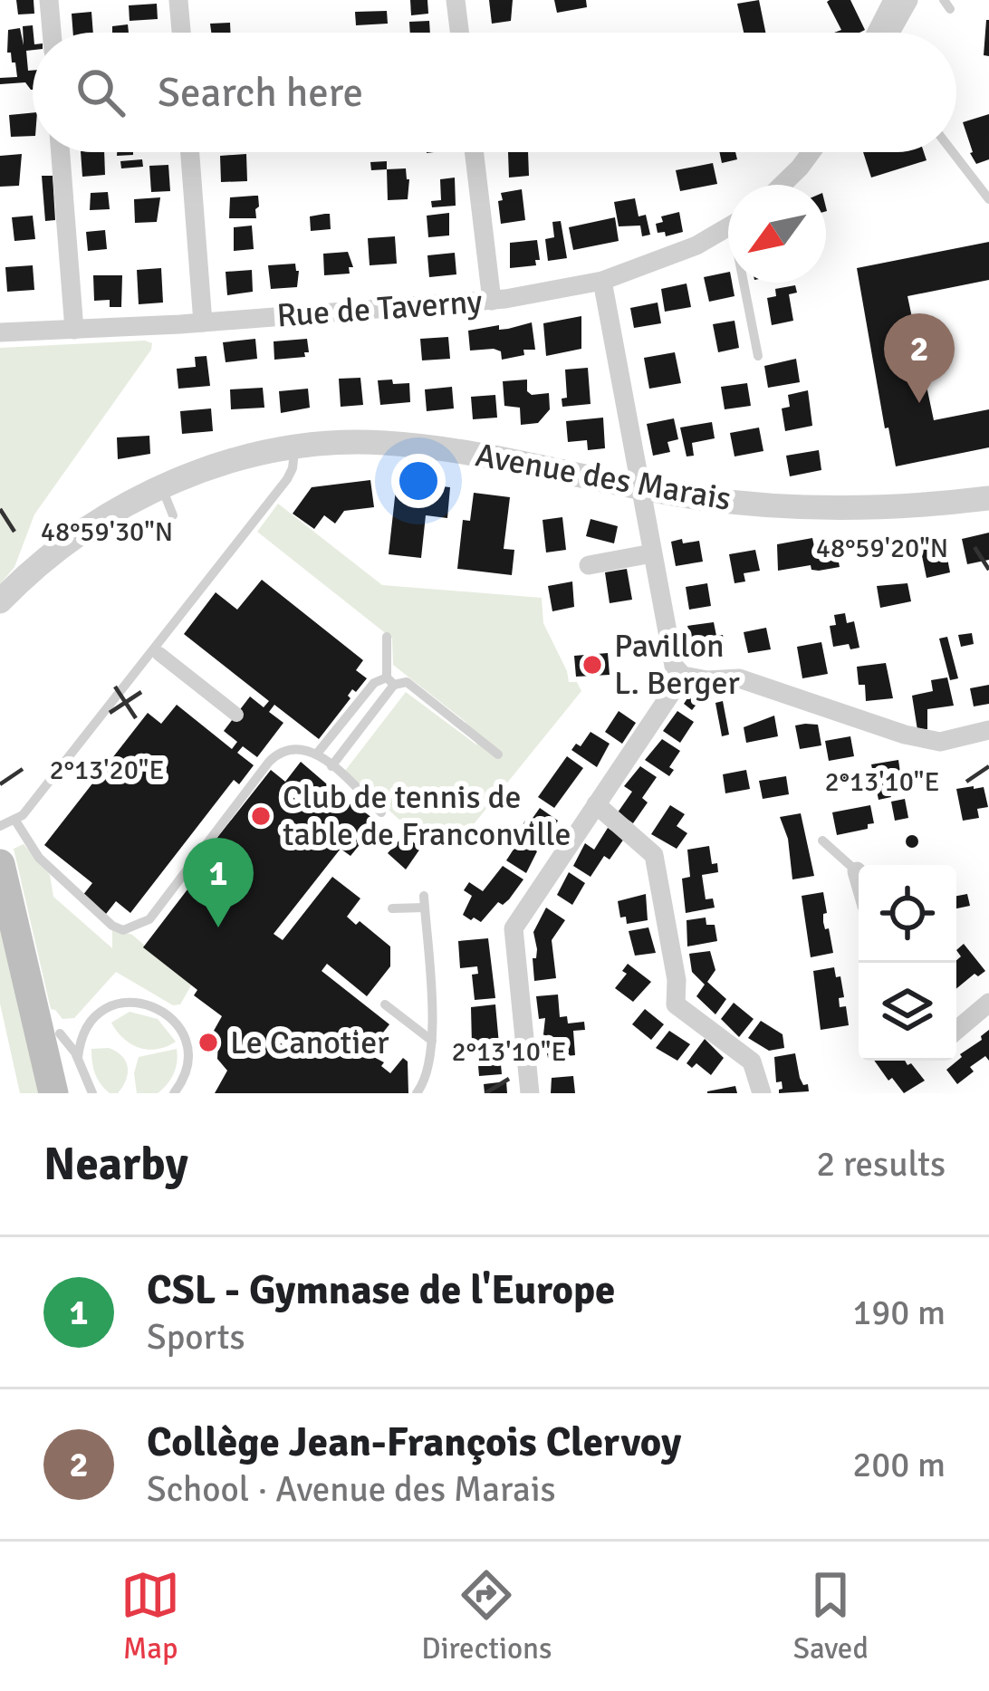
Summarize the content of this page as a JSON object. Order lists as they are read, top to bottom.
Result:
{
  "streets": {
    "street": ["Rue de Taverny", "Avenue des Marais"]
  },
  "places": ["Pavillon L. Berger", "Club de tennis de table de Franconville", "Le Canotier"],
  "north": "bottom left",
  "page": {
    "search": "Search here",
    "pins": ["2", "1"],
    "heading": ["Nearby", "2 results"],
    "list": [
      {
        "mark": "1",
        "name": "CSL - Gymnase de l'Europe",
        "note": "Sports",
        "value": "190 m"
      },
      {
        "mark": "2",
        "name": "Collège Jean-François Clervoy",
        "note": "School · Avenue des Marais",
        "value": "200 m"
      }
    ],
    "nav": ["Map", "Directions", "Saved"]
  },
  "coordinates": [
    "48°59'30\"N",
    "48°59'20\"N",
    "2°13'20\"E",
    "2°13'10\"E"
  ]
}
